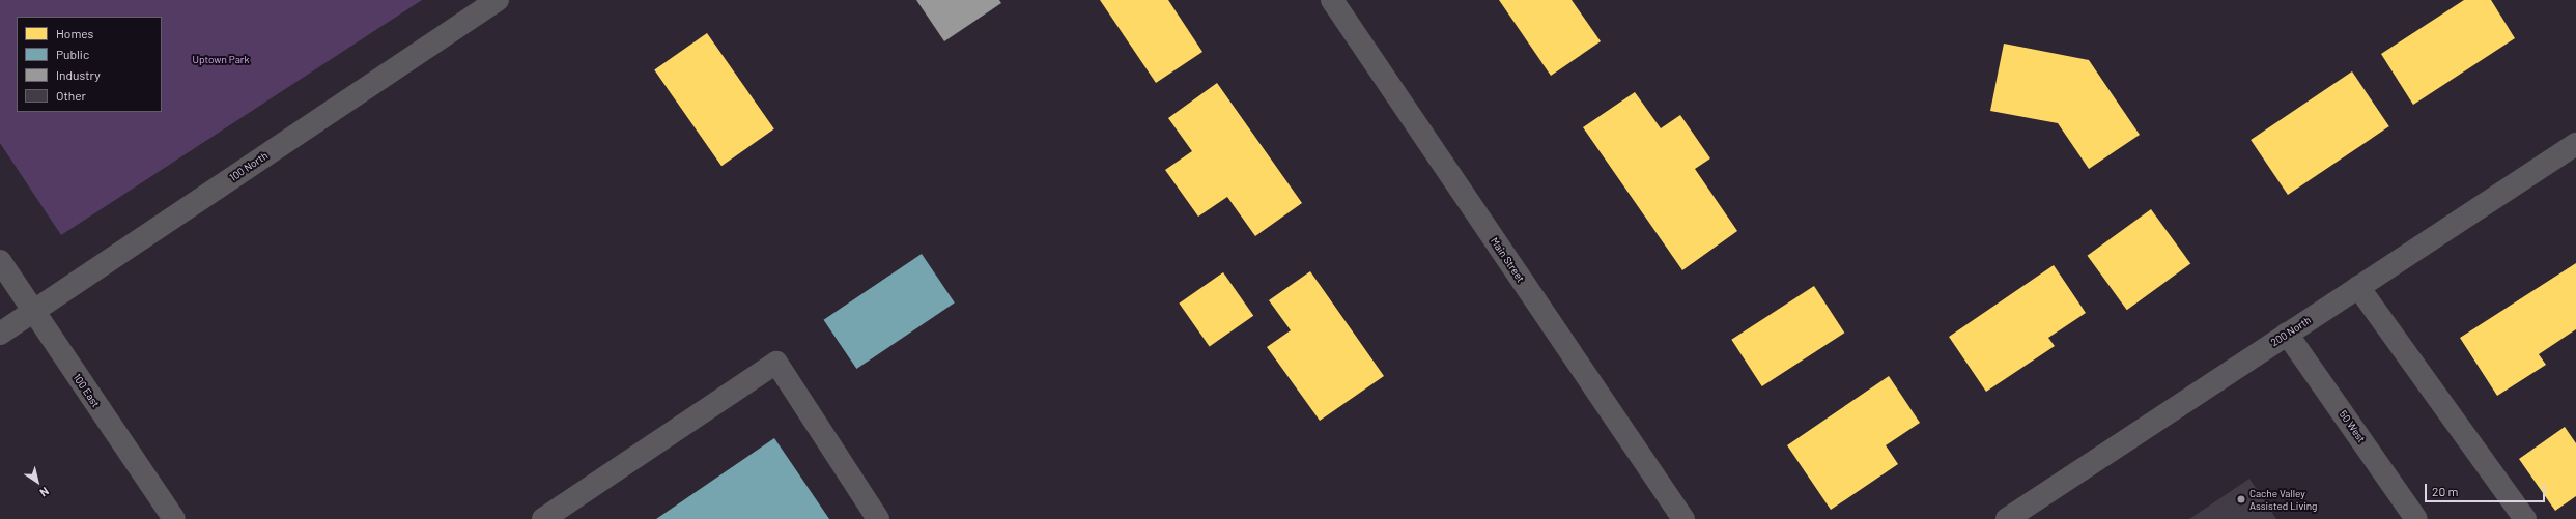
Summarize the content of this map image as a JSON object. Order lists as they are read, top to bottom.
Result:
{
  "streets": {
    "street": [
      "100 North",
      "Main Street",
      "200 North",
      "100 East",
      "50 West"
    ]
  },
  "crossings": [
    ["100 North", "100 East"],
    ["200 North", "50 West"]
  ],
  "parks": ["Uptown Park"],
  "places": ["Cache Valley Assisted Living"],
  "legend": [
    "Homes",
    "Public",
    "Industry",
    "Other"
  ],
  "scale_bar": "20 m",
  "north": "bottom right"
}
